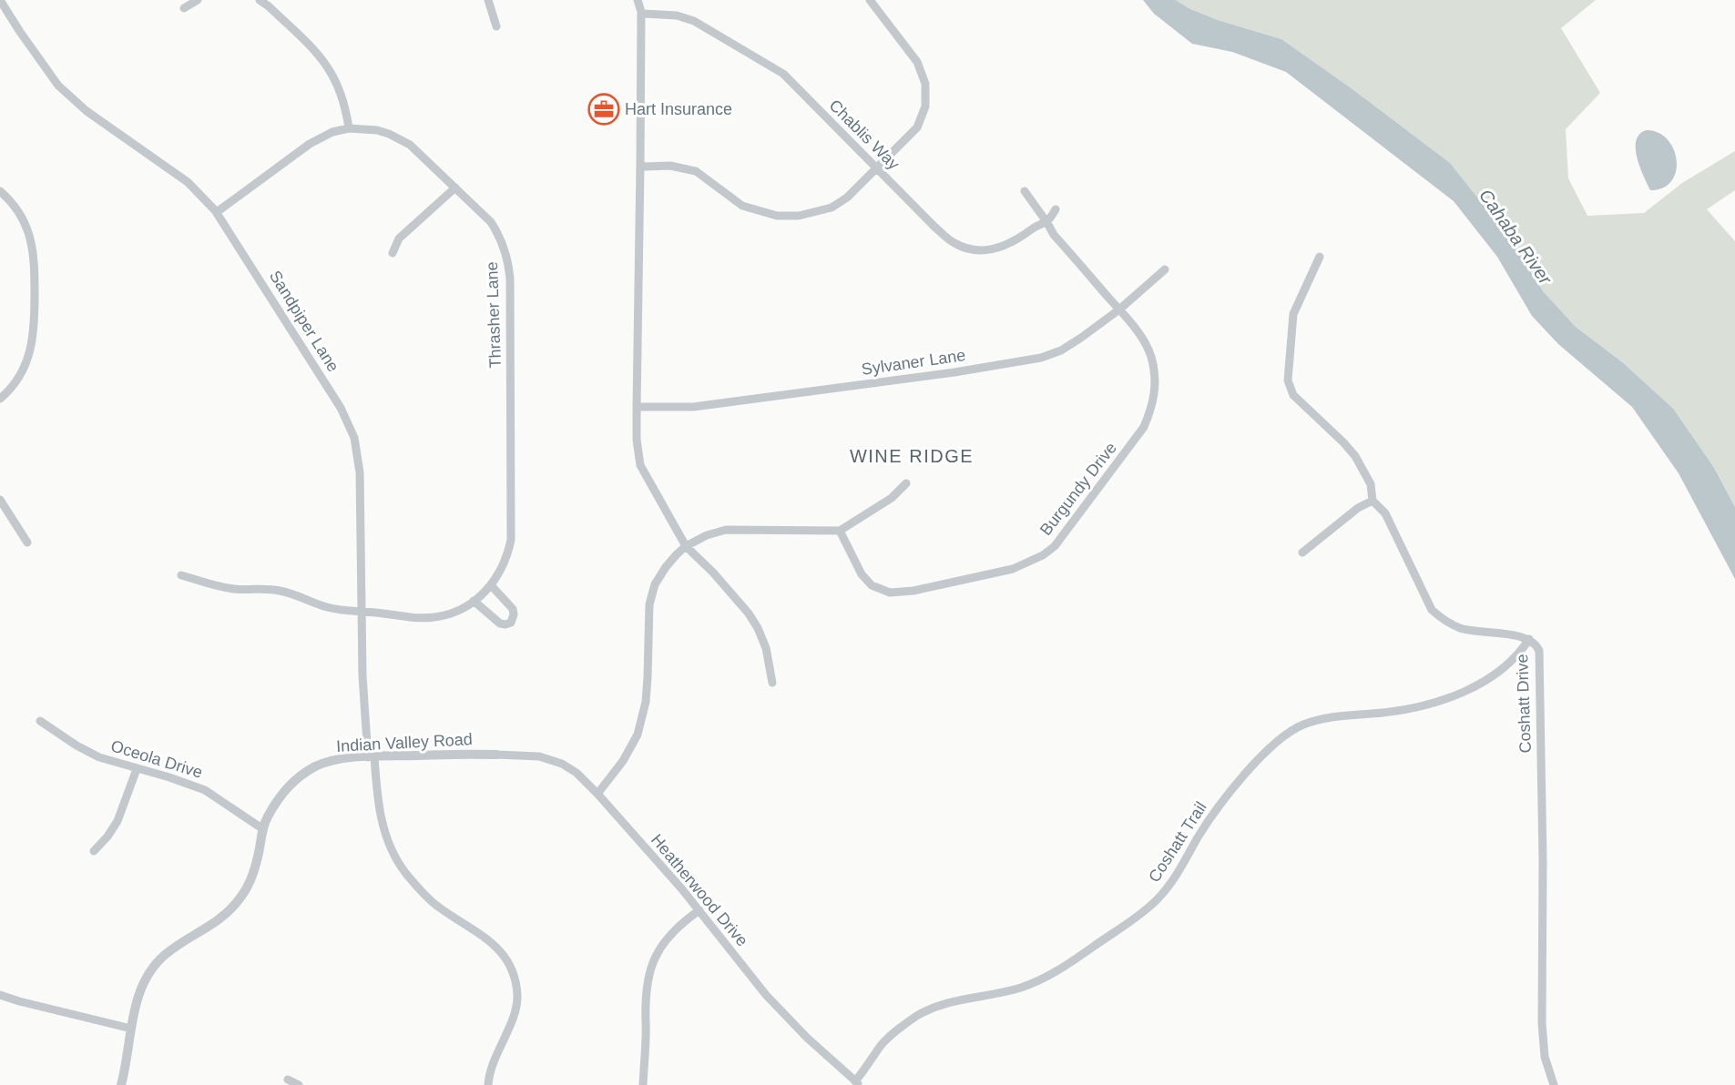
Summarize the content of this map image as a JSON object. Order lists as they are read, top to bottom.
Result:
{
  "streets": {
    "street": [
      "Chablis Way",
      "Thrasher Lane",
      "Sandpiper Lane",
      "Sylvaner Lane",
      "Burgundy Drive",
      "Coshatt Drive",
      "Indian Valley Road",
      "Oceola Drive",
      "Coshatt Trail",
      "Heatherwood Drive"
    ]
  },
  "crossings": [
    ["Chablis Way", "Burgundy Drive"],
    ["Thrasher Lane", "Sandpiper Lane"],
    ["Sandpiper Lane", "Indian Valley Road"],
    ["Sylvaner Lane", "Burgundy Drive"],
    ["Coshatt Drive", "Coshatt Trail"],
    ["Indian Valley Road", "Oceola Drive"],
    ["Indian Valley Road", "Heatherwood Drive"],
    ["Coshatt Trail", "Heatherwood Drive"]
  ],
  "districts": ["WINE RIDGE"],
  "water": ["Cahaba River"],
  "places": {
    "office": ["Hart Insurance"]
  }
}
